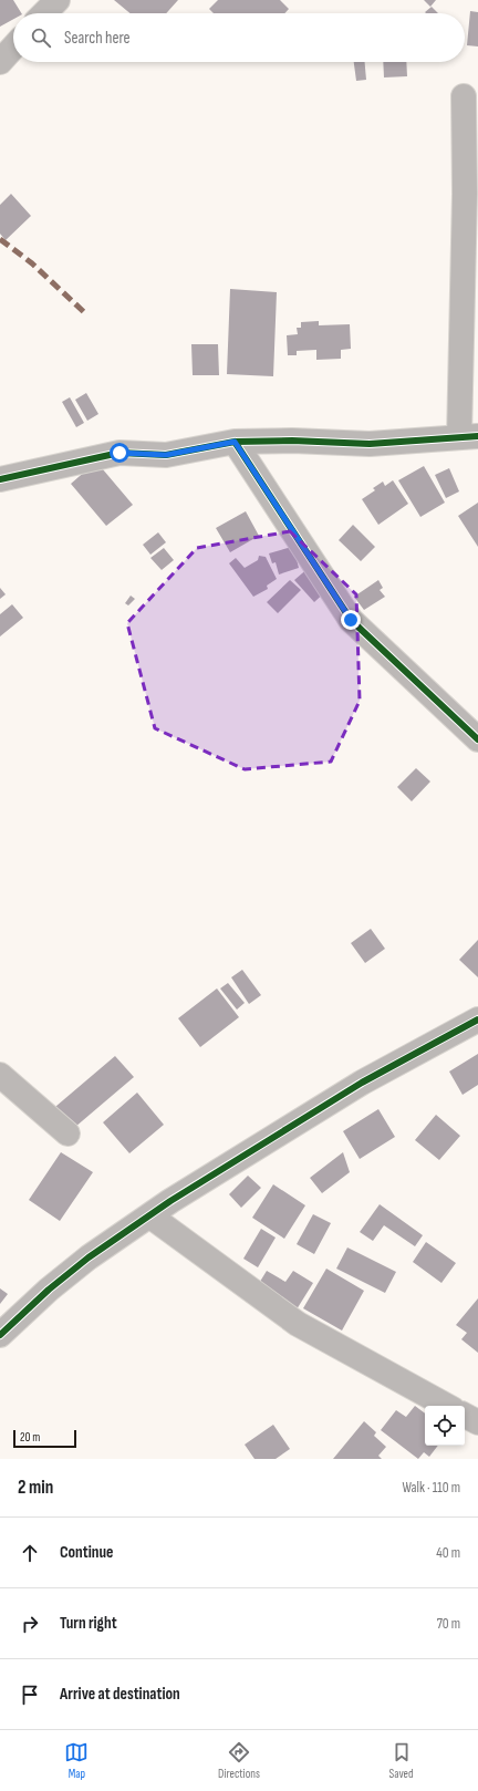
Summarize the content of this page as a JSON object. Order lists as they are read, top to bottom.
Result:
{
  "scale_bar": "20 m",
  "page": {
    "search": "Search here",
    "scale": "20 m",
    "heading": ["2 min", "Walk · 110 m"],
    "list": [
      ["Continue", "40 m"],
      ["Turn right", "70 m"],
      "Arrive at destination"
    ],
    "nav": ["Map", "Directions", "Saved"]
  }
}
